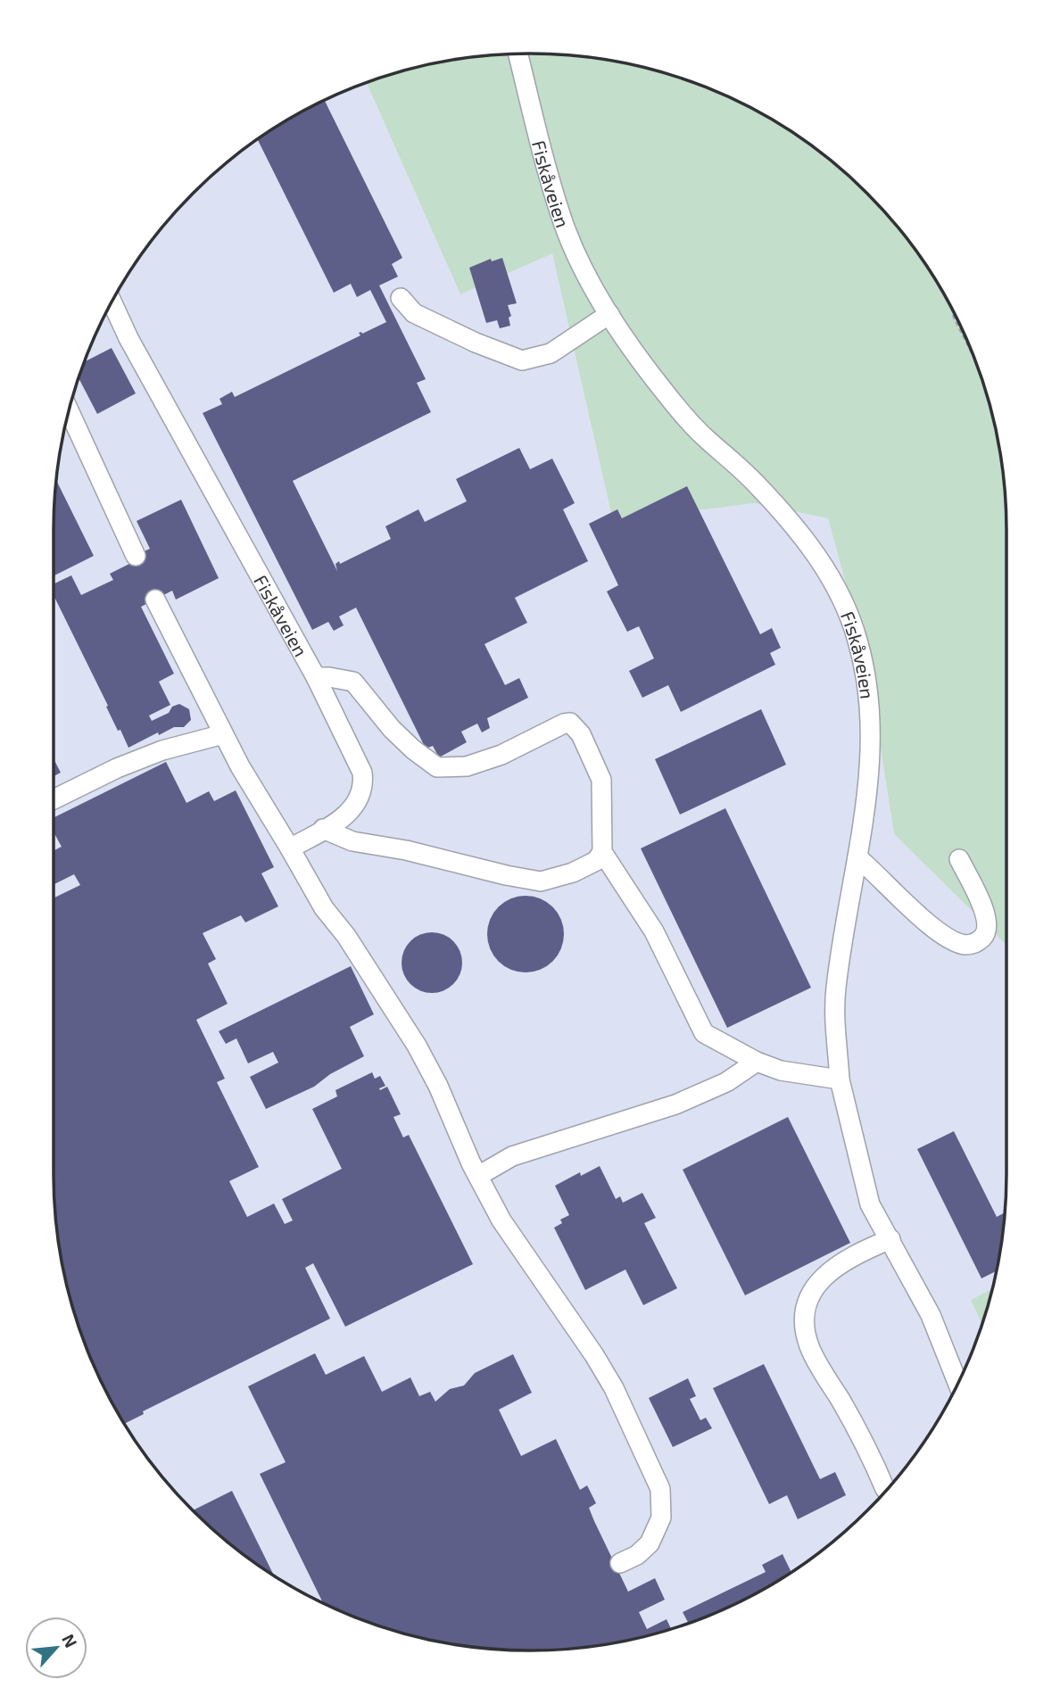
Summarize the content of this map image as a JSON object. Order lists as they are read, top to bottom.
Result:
{
  "streets": {
    "lane": ["Fiskåveien"]
  },
  "north": "top right"
}
